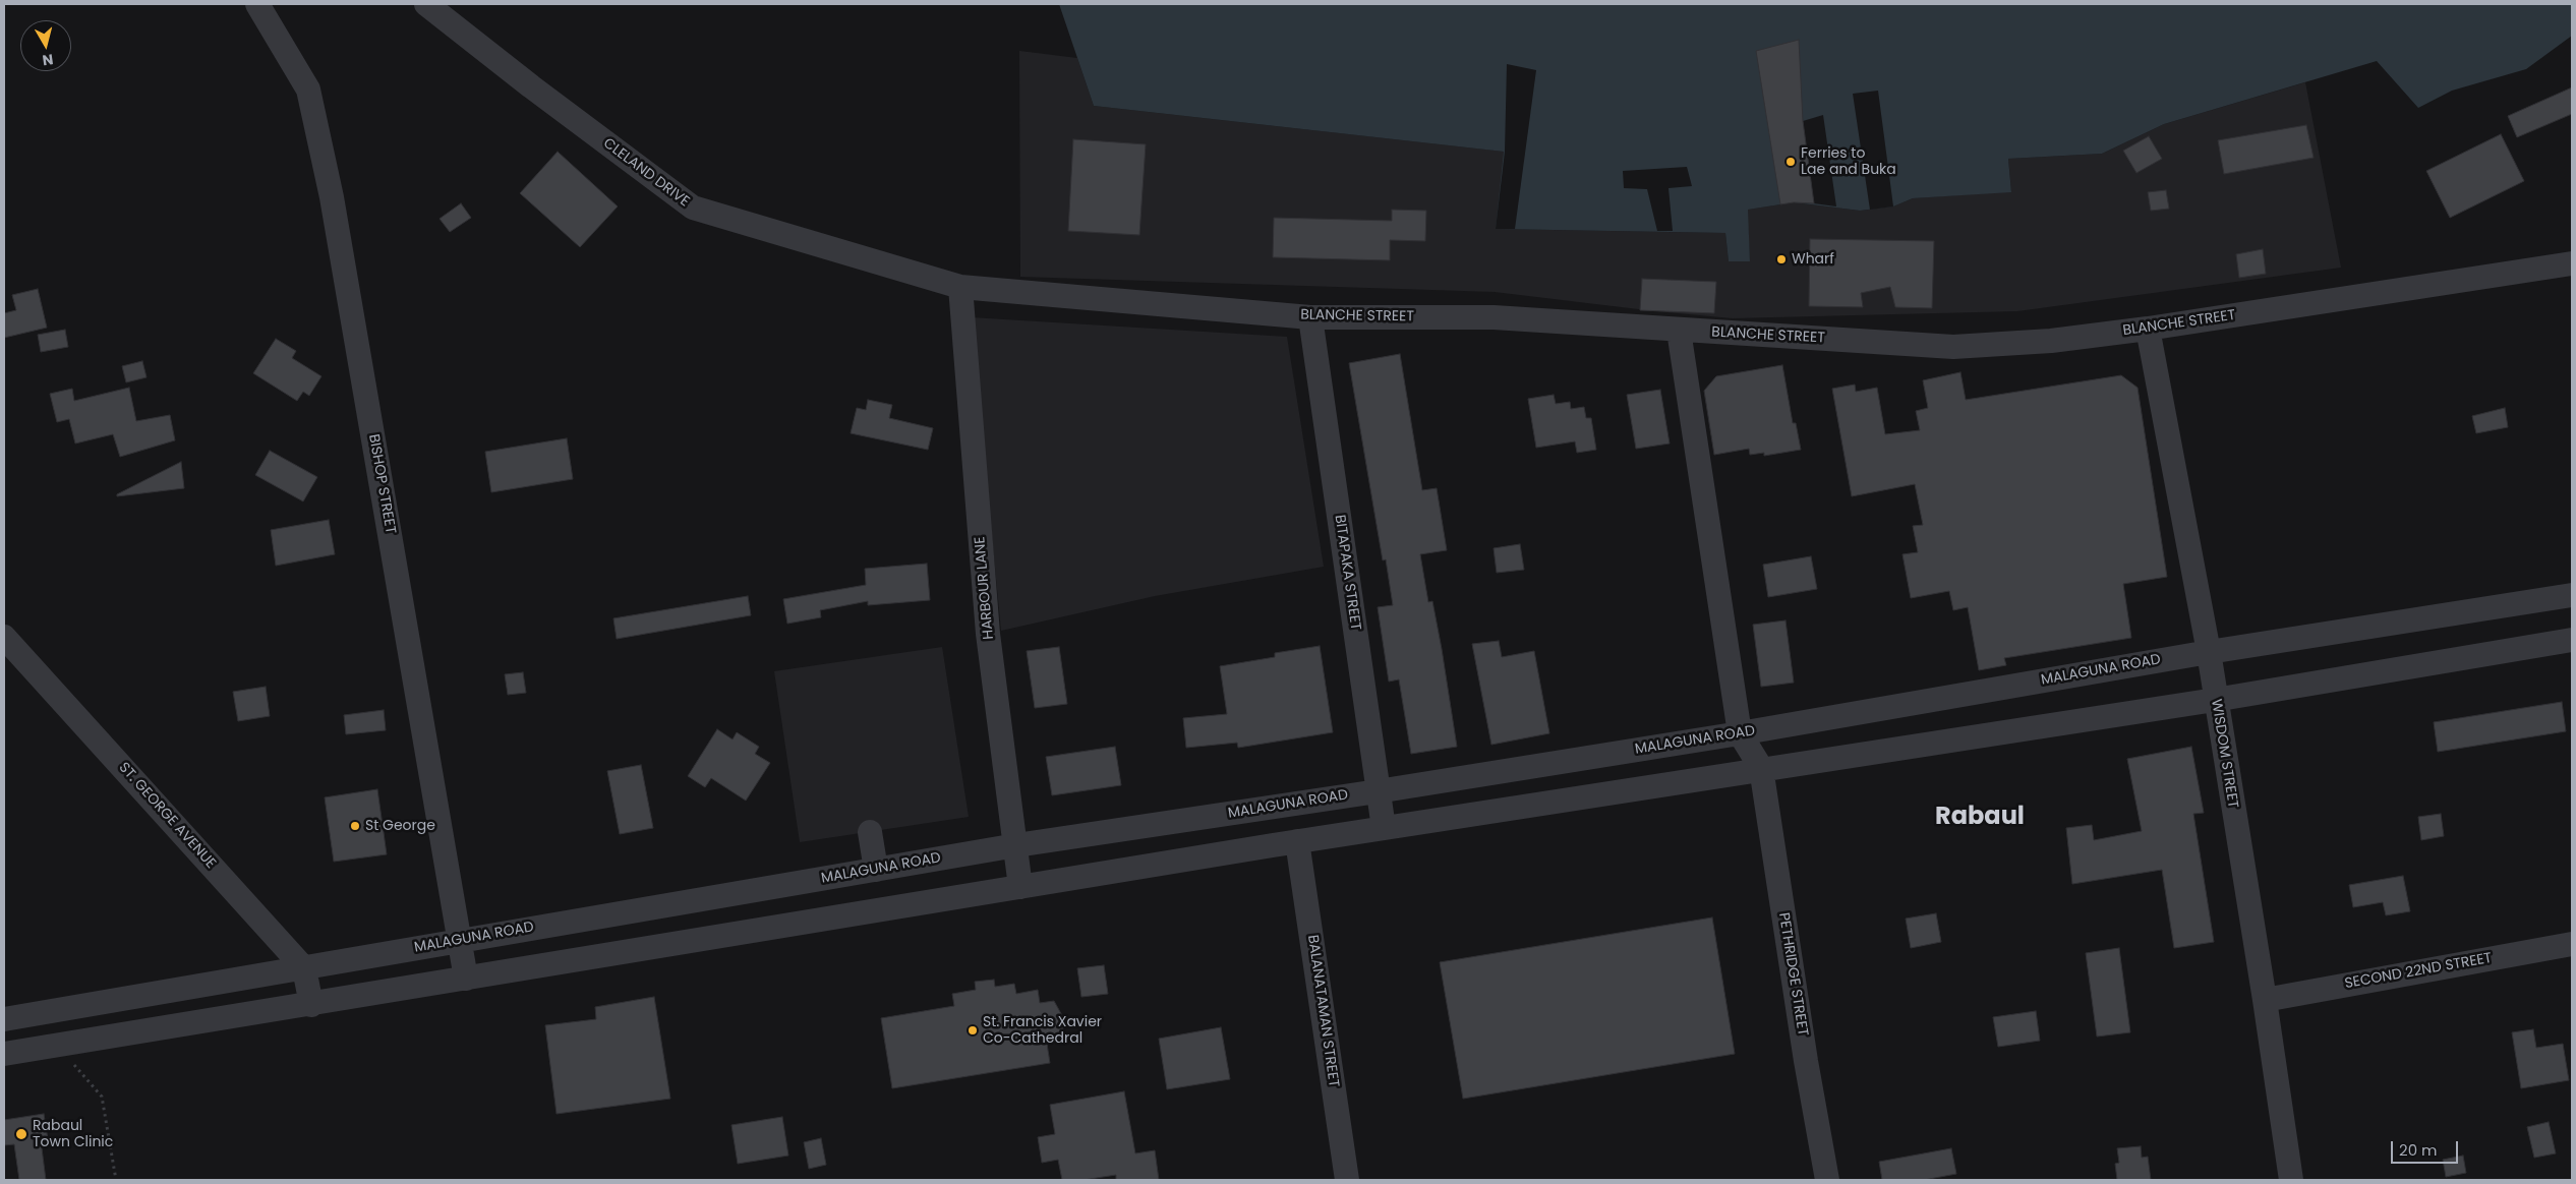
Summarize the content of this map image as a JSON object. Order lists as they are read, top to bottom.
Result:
{
  "streets": {
    "street": [
      "CLELAND DRIVE",
      "BLANCHE STREET",
      "BISHOP STREET",
      "BITAPAKA STREET",
      "HARBOUR LANE",
      "MALAGUNA ROAD",
      "WISDOM STREET",
      "ST. GEORGE AVENUE",
      "SECOND 22ND STREET",
      "PETHRIDGE STREET",
      "BALANATAMAN STREET"
    ]
  },
  "crossings": [
    ["CLELAND DRIVE", "BLANCHE STREET"],
    ["CLELAND DRIVE", "HARBOUR LANE"],
    ["BLANCHE STREET", "BITAPAKA STREET"],
    ["BLANCHE STREET", "HARBOUR LANE"],
    ["BLANCHE STREET", "WISDOM STREET"],
    ["BISHOP STREET", "MALAGUNA ROAD"],
    ["BITAPAKA STREET", "MALAGUNA ROAD"],
    ["HARBOUR LANE", "MALAGUNA ROAD"],
    ["MALAGUNA ROAD", "WISDOM STREET"],
    ["MALAGUNA ROAD", "ST. GEORGE AVENUE"],
    ["WISDOM STREET", "SECOND 22ND STREET"]
  ],
  "districts": ["Rabaul"],
  "places": [
    "Ferries to Lae and Buka",
    "Wharf",
    "St George",
    "St. Francis Xavier Co-Cathedral",
    "Rabaul Town Clinic"
  ],
  "scale_bar": "20 m",
  "north": "bottom"
}
